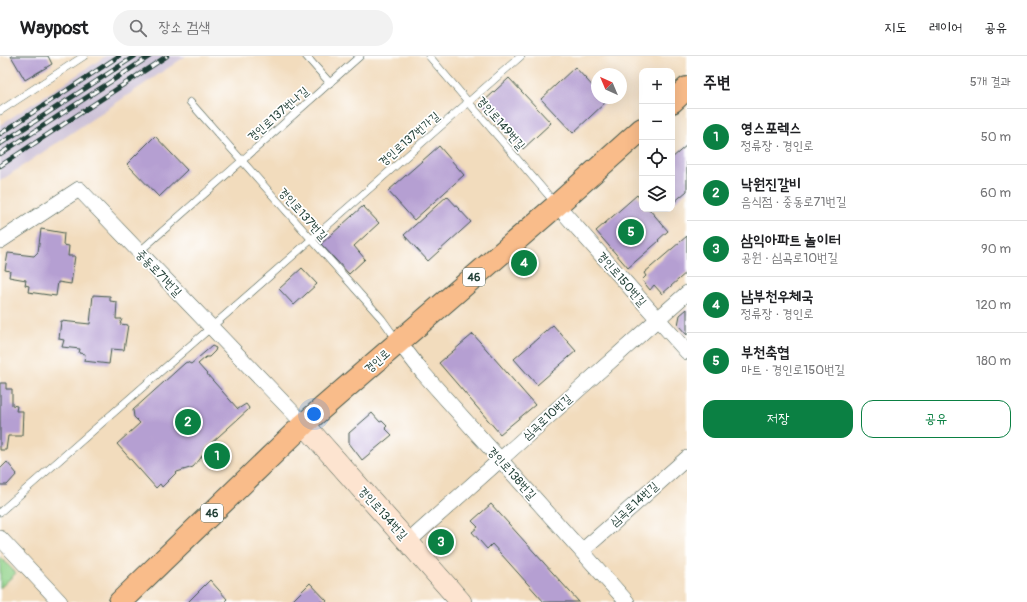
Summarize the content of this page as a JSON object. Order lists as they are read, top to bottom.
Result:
{
  "streets": {
    "main road": ["46", "경인로"],
    "street": [
      "중동로71번길",
      "경인로150번길",
      "심곡로10번길",
      "경인로138번길",
      "심곡로14번길",
      "경인로134번길"
    ],
    "lane": [
      "경인로137번나길",
      "경인로149번길",
      "경인로137번가길",
      "경인로137번길"
    ]
  },
  "crossings": [
    ["경인로137번나길", "경인로137번길"],
    ["경인로137번나길", "중동로71번길"],
    ["경인로149번길", "경인로137번가길"],
    ["경인로149번길", "경인로150번길"],
    ["경인로149번길", "경인로"],
    ["경인로137번가길", "경인로137번길"],
    ["경인로137번가길", "중동로71번길"],
    ["경인로137번길", "경인로"],
    ["경인로137번길", "경인로138번길"],
    ["중동로71번길", "경인로"],
    ["중동로71번길", "경인로134번길"],
    ["경인로150번길", "경인로"],
    ["경인로150번길", "심곡로10번길"],
    ["경인로", "경인로138번길"],
    ["경인로", "경인로134번길"],
    ["심곡로10번길", "경인로138번길"],
    ["심곡로10번길", "경인로134번길"],
    ["경인로138번길", "심곡로14번길"]
  ],
  "north": "top left",
  "page": {
    "header": "Waypost",
    "search": "장소 검색",
    "nav": ["지도", "레이어", "공유"],
    "heading": ["주변", "5개 결과"],
    "map_buttons": ["+", "−"],
    "list": [
      {
        "mark": "1",
        "name": "영스포렉스",
        "note": "정류장 · 경인로",
        "value": "50 m"
      },
      {
        "mark": "2",
        "name": "낙원진갈비",
        "note": "음식점 · 중동로71번길",
        "value": "60 m"
      },
      {
        "mark": "3",
        "name": "삼익아파트 놀이터",
        "note": "공원 · 심곡로10번길",
        "value": "90 m"
      },
      {
        "mark": "4",
        "name": "남부천우체국",
        "note": "정류장 · 경인로",
        "value": "120 m"
      },
      {
        "mark": "5",
        "name": "부천축협",
        "note": "마트 · 경인로150번길",
        "value": "180 m"
      }
    ],
    "pins": [
      "5",
      "4",
      "2",
      "1",
      "3"
    ],
    "buttons": ["저장", "공유"]
  }
}
